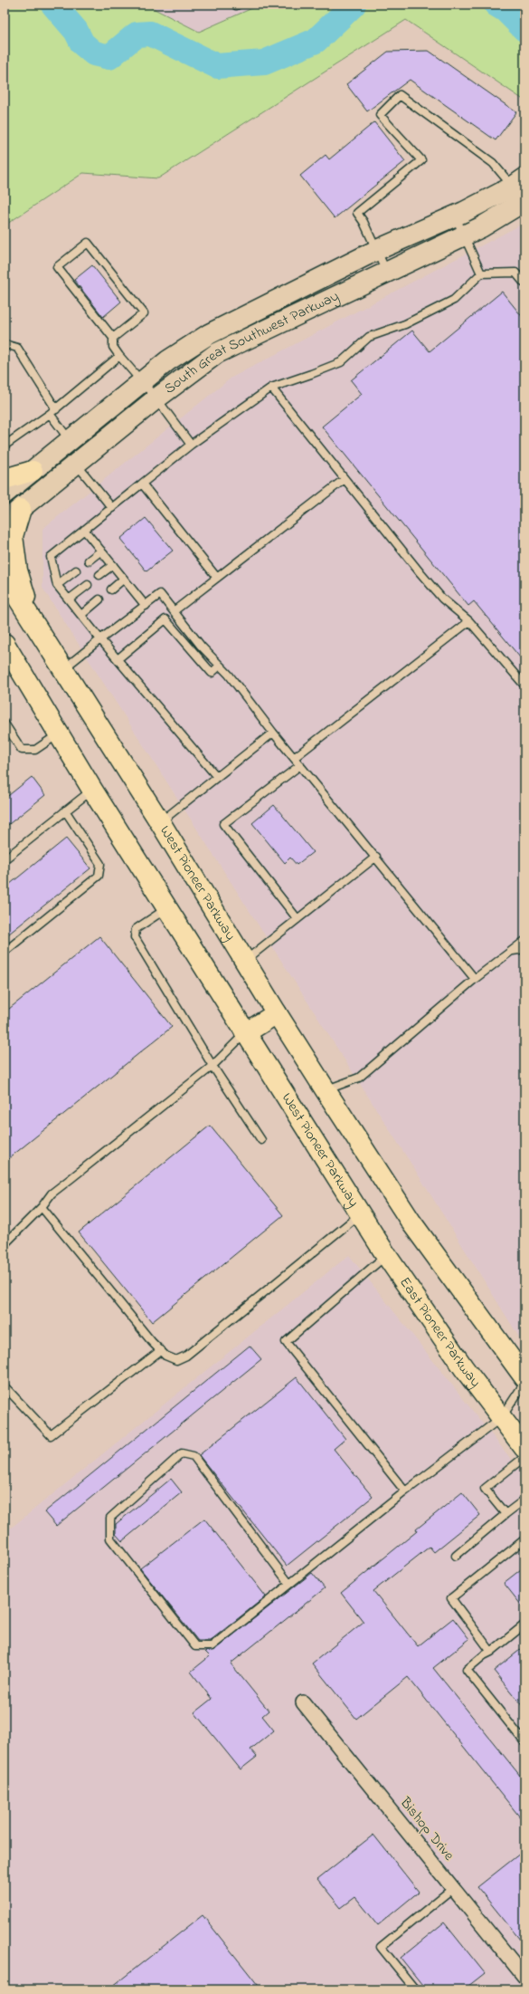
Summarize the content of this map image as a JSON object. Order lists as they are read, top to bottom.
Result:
{
  "streets": {
    "main road": ["South Great Southwest Parkway", "West Pioneer Parkway", "East Pioneer Parkway"],
    "street": ["Bishop Drive"]
  },
  "crossings": [
    ["West Pioneer Parkway", "East Pioneer Parkway"]
  ]
}
